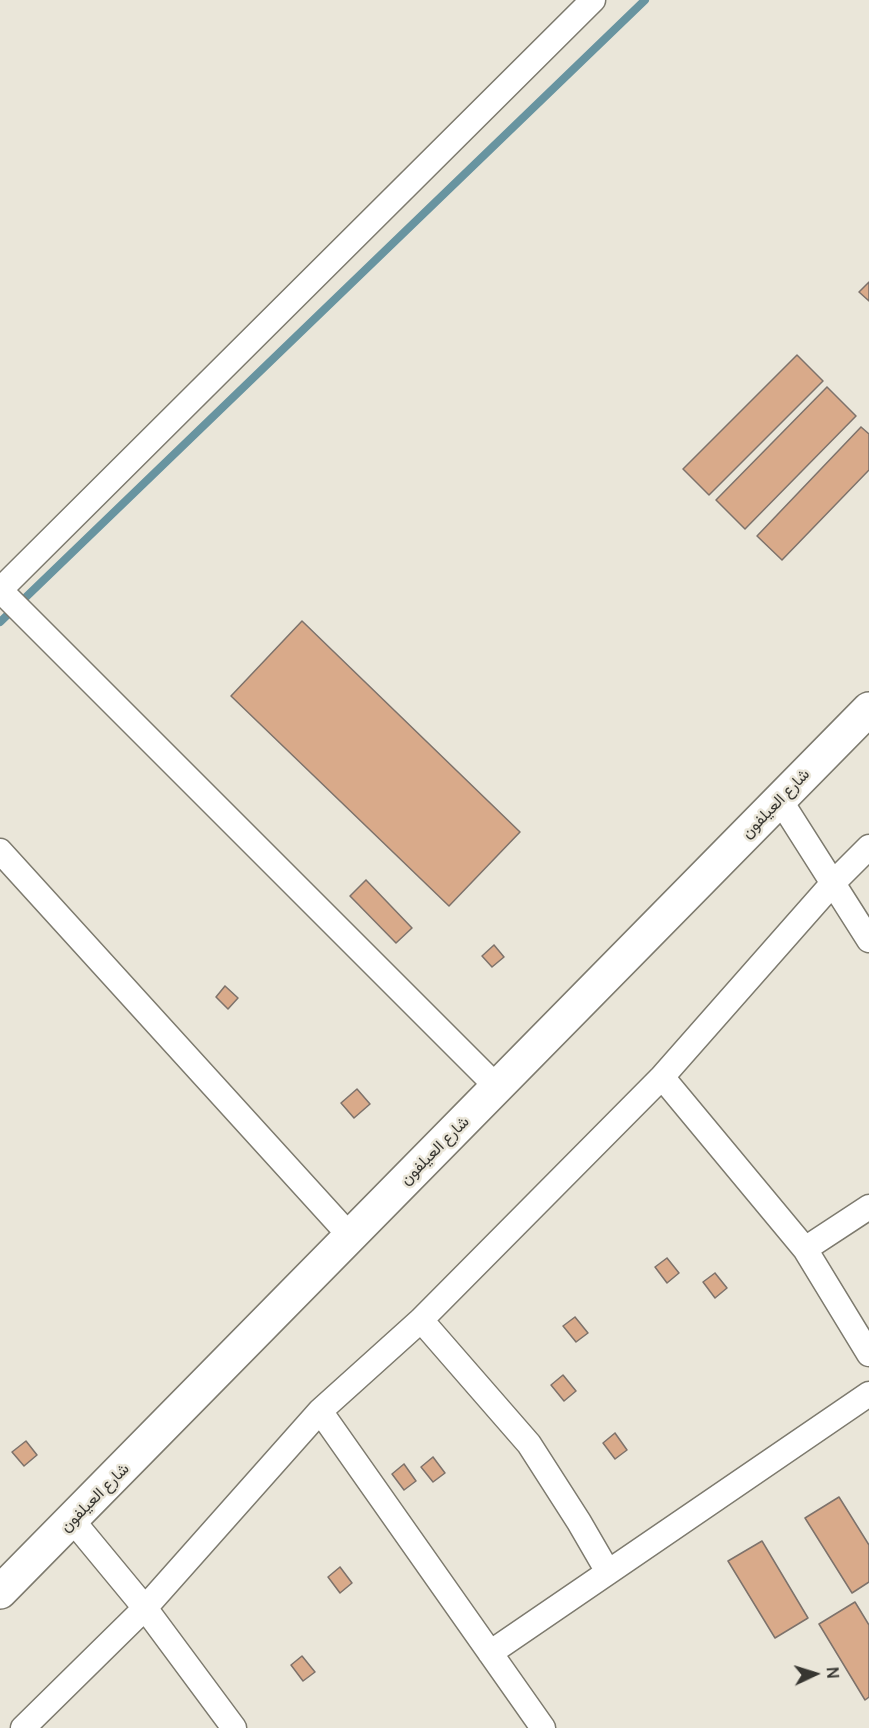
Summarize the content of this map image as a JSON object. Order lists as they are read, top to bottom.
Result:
{
  "streets": {
    "highway": ["شارع العيلفون"]
  },
  "north": "right"
}
